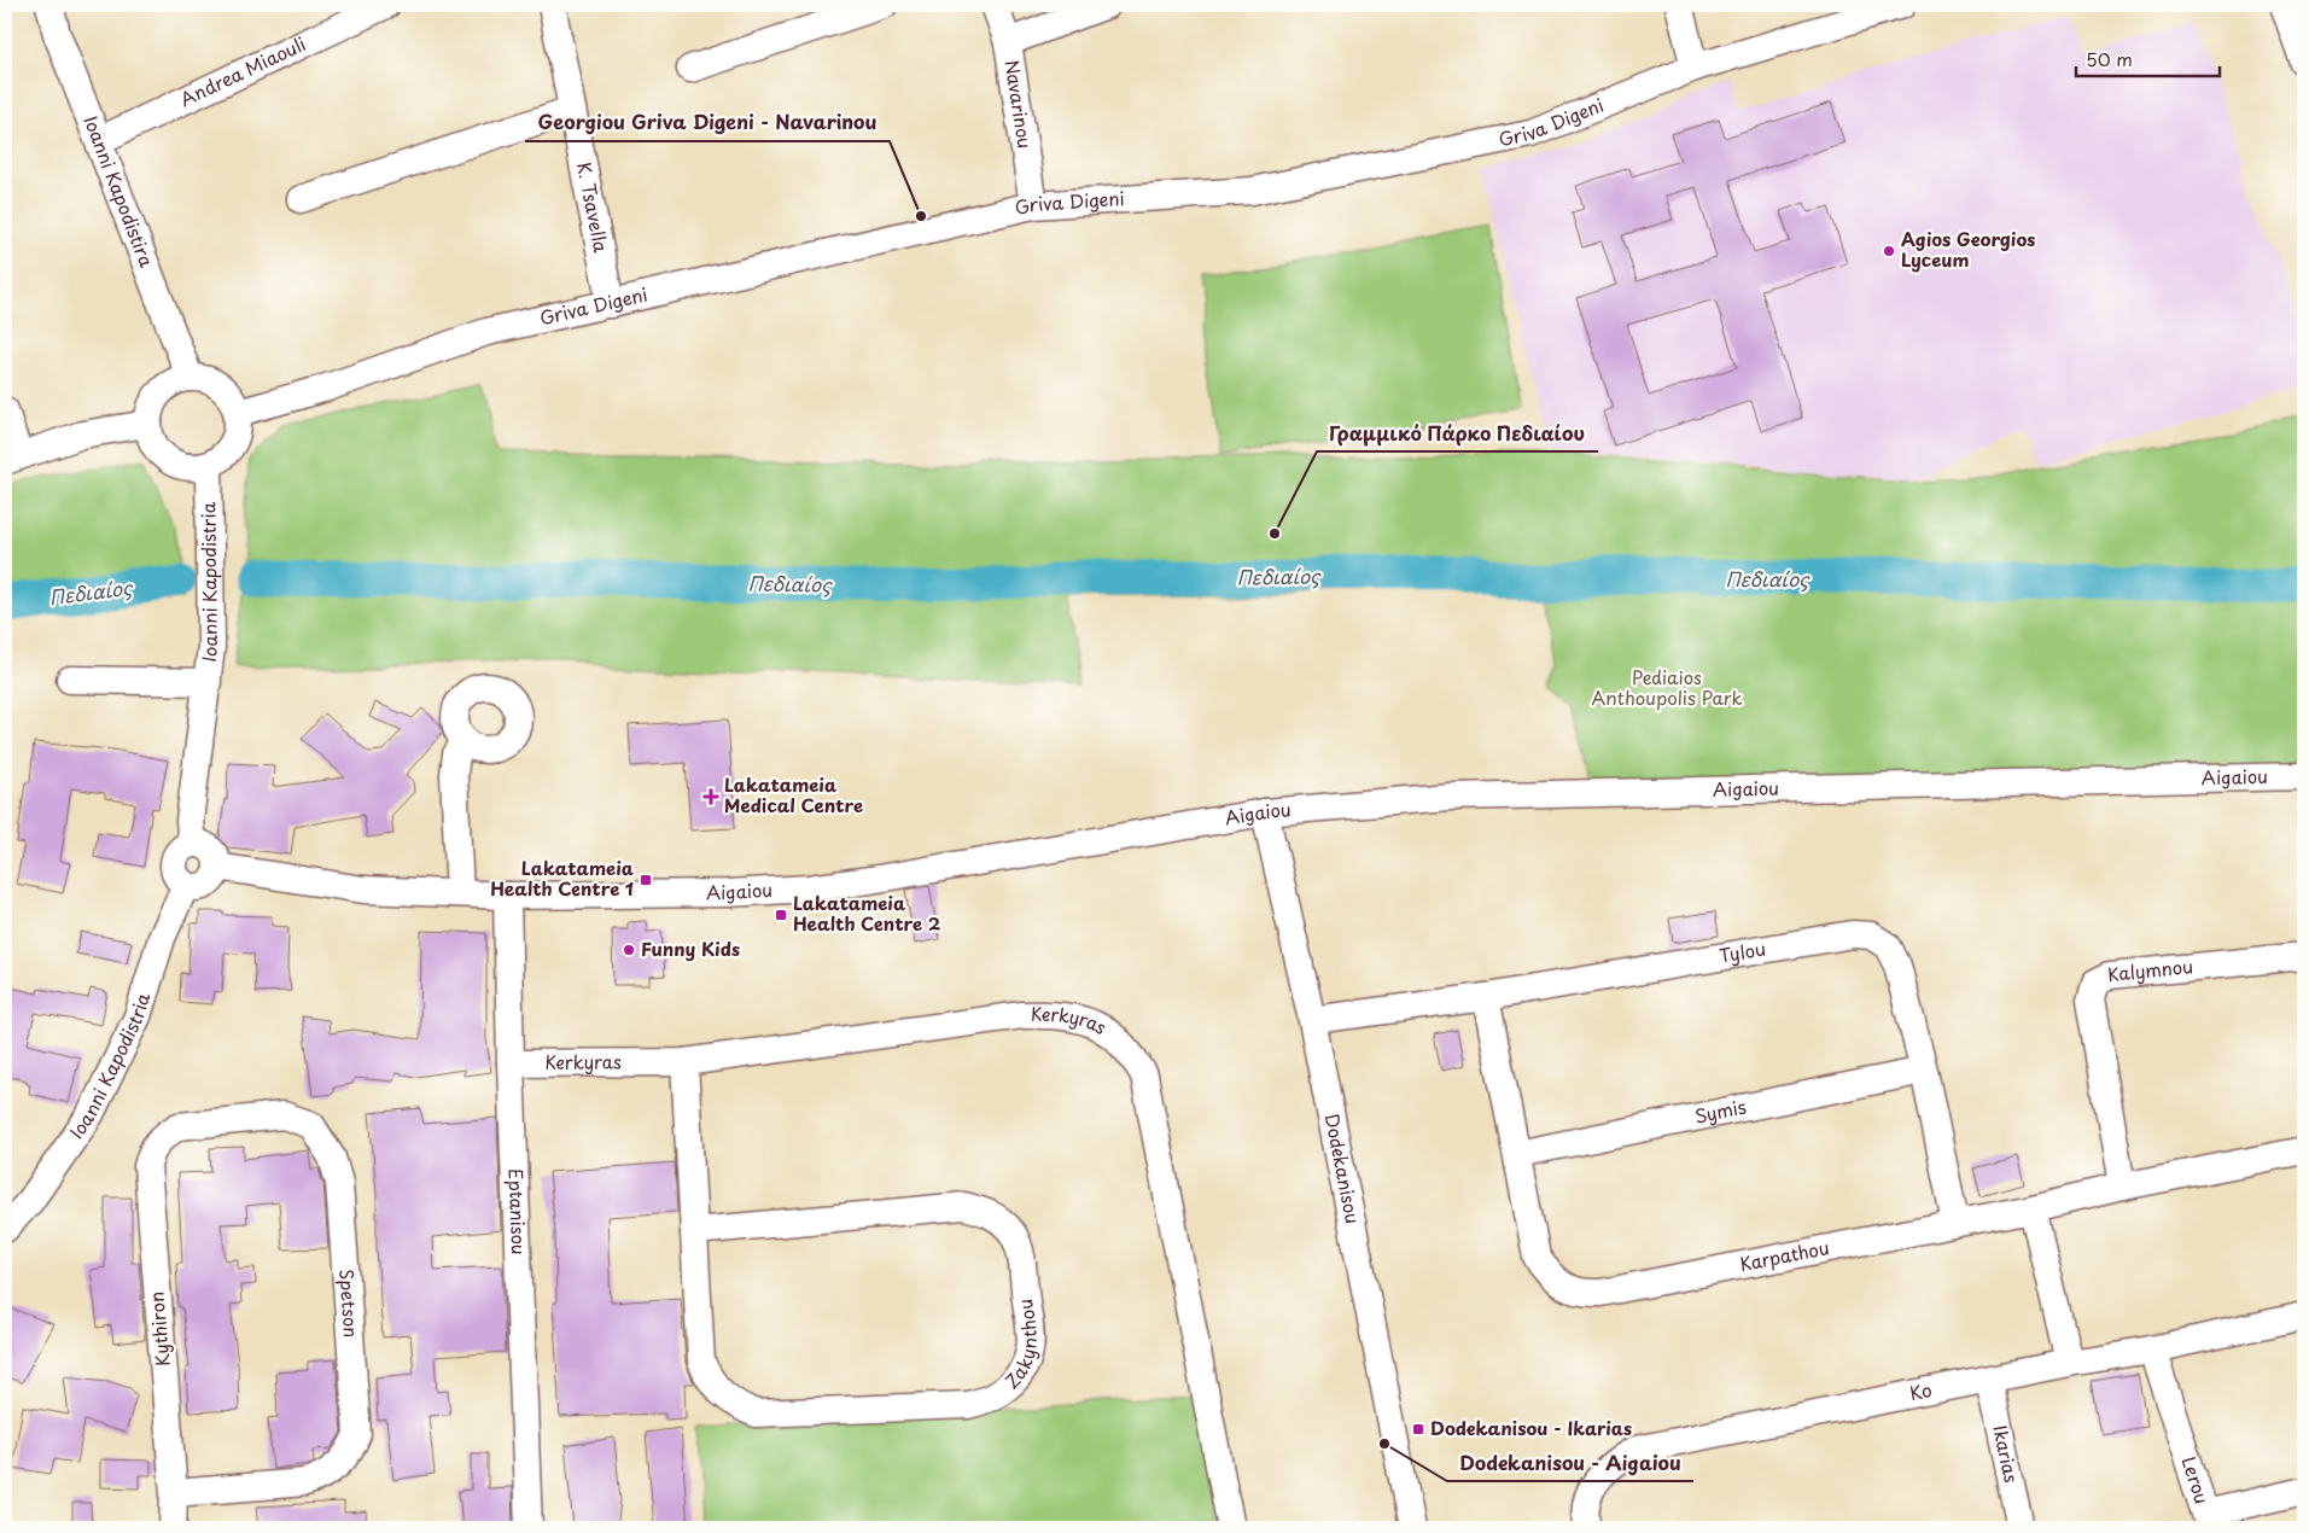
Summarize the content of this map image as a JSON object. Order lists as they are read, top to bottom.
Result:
{
  "streets": {
    "street": [
      "Andrea Miaouli",
      "Navarinou",
      "Griva Digeni",
      "Ioanni Kapodistira",
      "K. Tsavella",
      "Ioanni Kapodistria",
      "Aigaiou",
      "Tylou",
      "Kalymnou",
      "Kerkyras",
      "Symis",
      "Dodekanisou",
      "Eptanisou",
      "Karpathou",
      "Spetson",
      "Kythiron",
      "Zakynthou",
      "Ko",
      "Ikarias",
      "Lerou"
    ]
  },
  "crossings": [
    ["Andrea Miaouli", "Ioanni Kapodistira"],
    ["Navarinou", "Griva Digeni"],
    ["Griva Digeni", "Ioanni Kapodistira"],
    ["Griva Digeni", "K. Tsavella"],
    ["Griva Digeni", "Ioanni Kapodistria"],
    ["Ioanni Kapodistira", "Ioanni Kapodistria"],
    ["Ioanni Kapodistria", "Aigaiou"],
    ["Aigaiou", "Dodekanisou"],
    ["Aigaiou", "Eptanisou"],
    ["Tylou", "Symis"],
    ["Tylou", "Dodekanisou"],
    ["Tylou", "Karpathou"],
    ["Kalymnou", "Karpathou"],
    ["Kerkyras", "Eptanisou"],
    ["Kerkyras", "Zakynthou"],
    ["Symis", "Karpathou"],
    ["Spetson", "Kythiron"],
    ["Ko", "Ikarias"],
    ["Ko", "Lerou"]
  ],
  "water": ["Πεδιαίος"],
  "parks": ["Pediaios Anthoupolis Park"],
  "places": {
    "other": [
      "Georgiou Griva Digeni - Navarinou",
      "Agios Georgios Lyceum",
      "Γραμμικό Πάρκο Πεδιαίου",
      "Funny Kids",
      "Dodekanisou - Aigaiou"
    ],
    "health": ["Lakatameia Medical Centre"],
    "transit": ["Lakatameia Health Centre 1", "Lakatameia Health Centre 2", "Dodekanisou - Ikarias"]
  },
  "scale_bar": "50 m"
}
